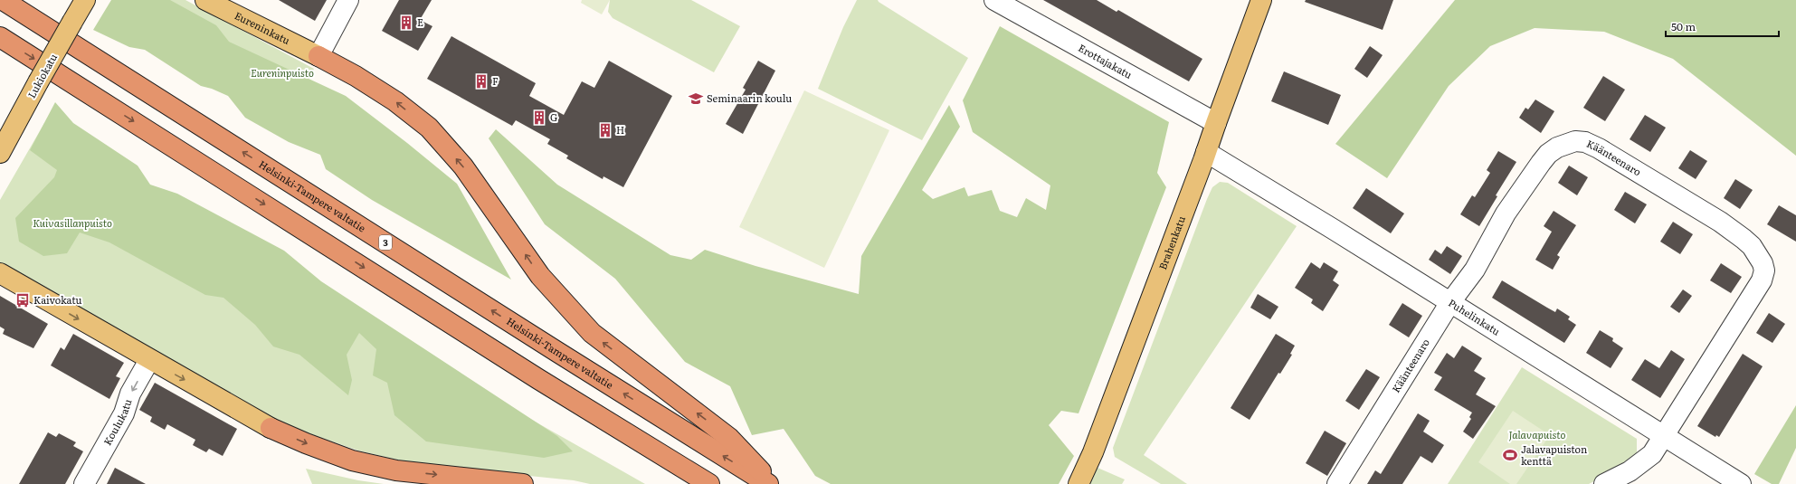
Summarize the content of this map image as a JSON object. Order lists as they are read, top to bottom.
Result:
{
  "streets": {
    "highway": ["Helsinki-Tampere valtatie", "3"],
    "main road": ["Eureninkatu", "Lukiokatu", "Brahenkatu"],
    "street": [
      "Erottajakatu",
      "Käänteenaro",
      "Puhelinkatu",
      "Koulukatu"
    ]
  },
  "crossings": [
    ["Erottajakatu", "Brahenkatu"],
    ["Käänteenaro", "Puhelinkatu"],
    ["Brahenkatu", "Puhelinkatu"]
  ],
  "one_way": ["Koulukatu"],
  "parks": ["Eureninpuisto", "Kuivasillanpuisto", "Jalavapuisto"],
  "places": {
    "building": [
      "E",
      "F",
      "G",
      "H"
    ],
    "school or university": ["Seminaarin koulu"],
    "bus stop": ["Kaivokatu"],
    "sports": ["Jalavapuiston kenttä"]
  },
  "scale_bar": "50 m"
}
